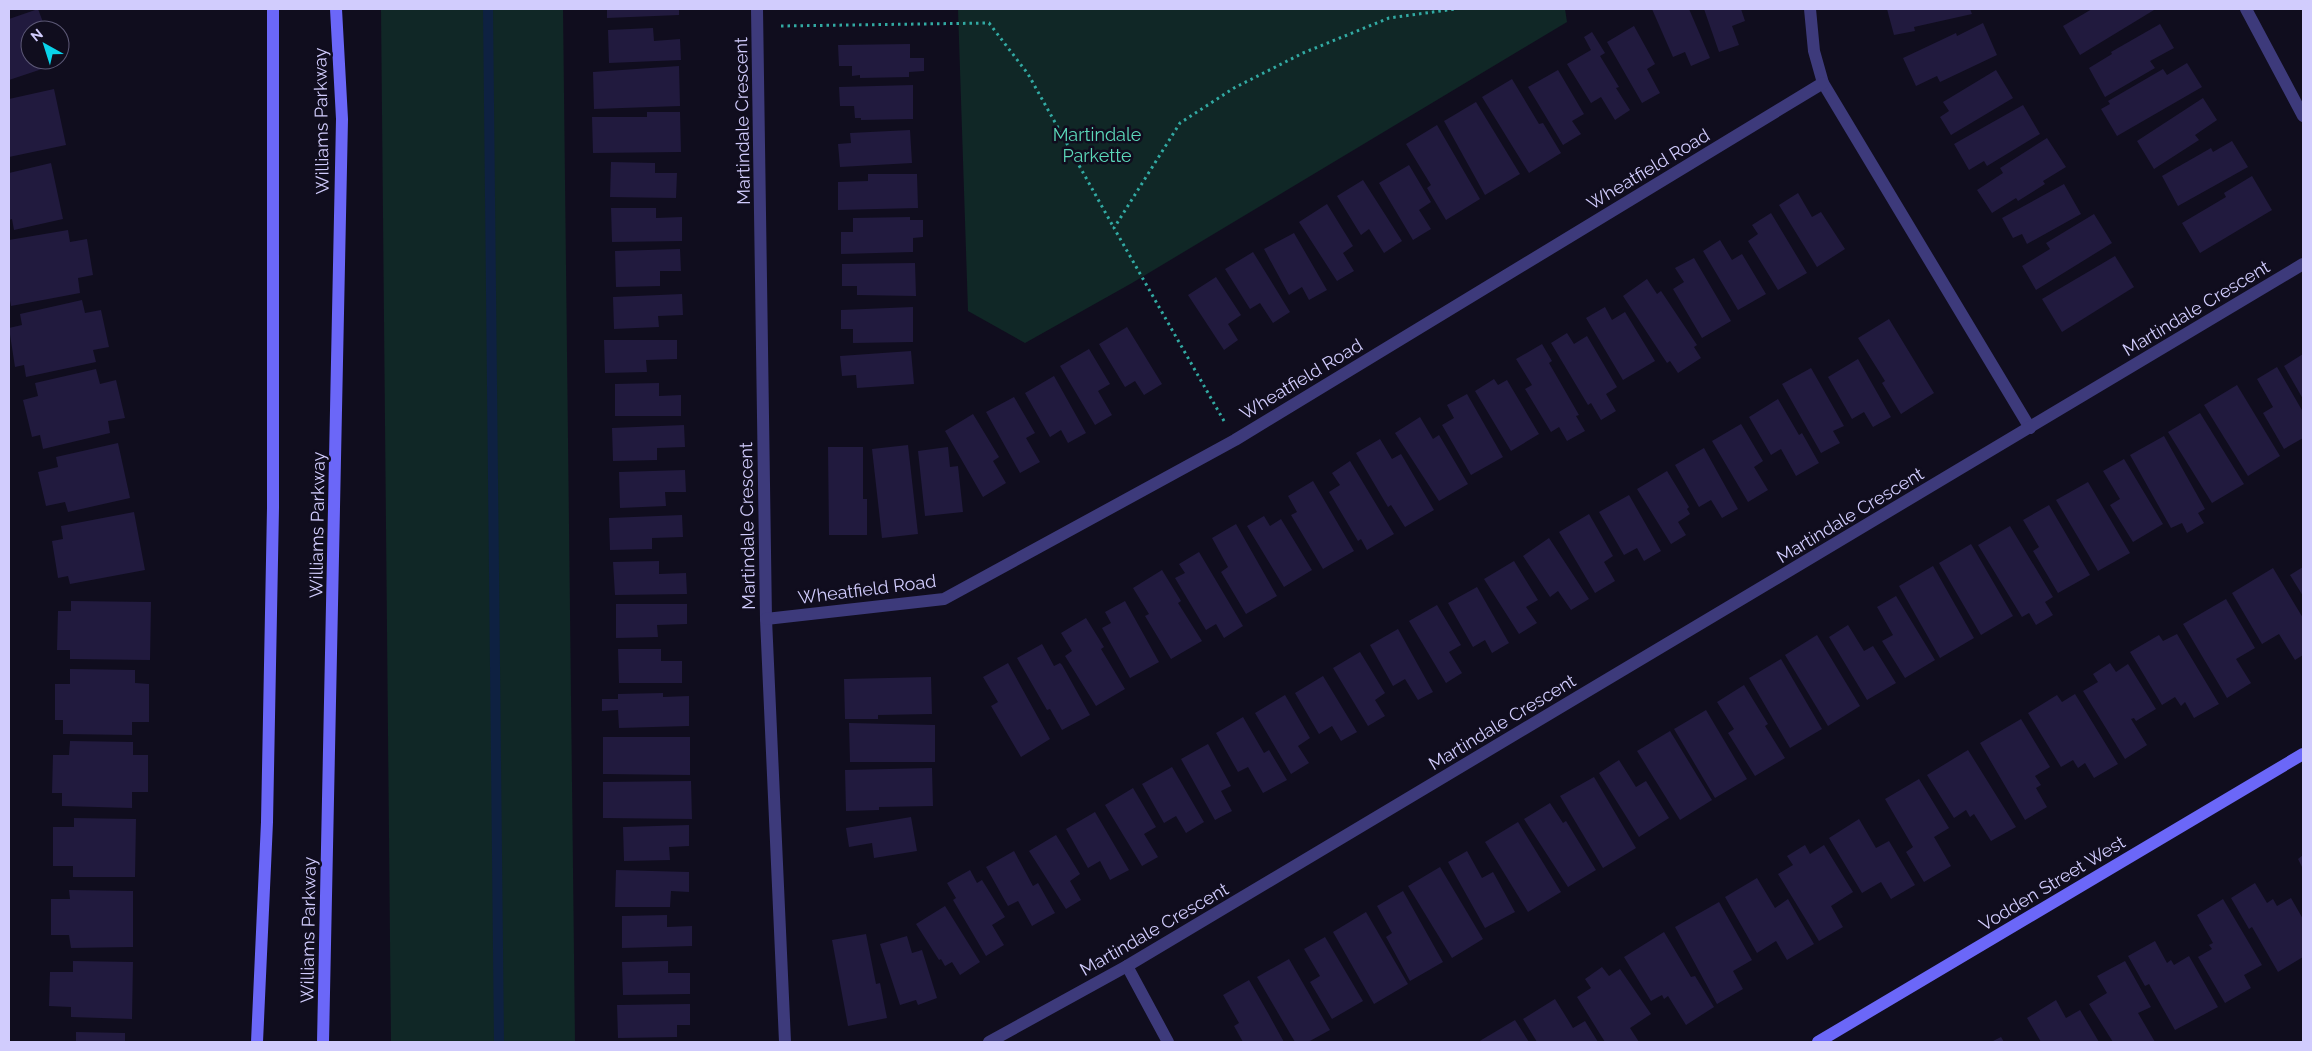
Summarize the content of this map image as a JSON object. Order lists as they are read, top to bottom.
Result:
{
  "streets": {
    "main road": ["Williams Parkway", "Vodden Street West"],
    "street": ["Martindale Crescent", "Wheatfield Road"]
  },
  "crossings": [
    ["Martindale Crescent", "Wheatfield Road"]
  ],
  "parks": ["Martindale Parkette"],
  "north": "top left"
}
